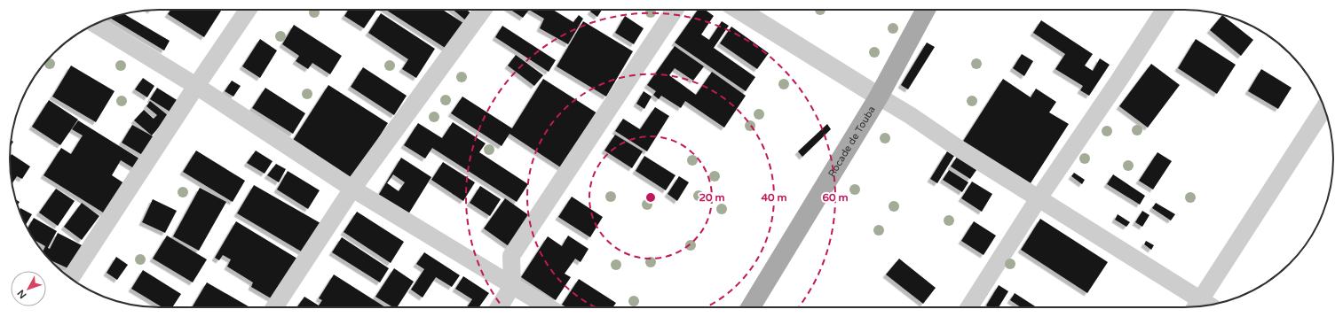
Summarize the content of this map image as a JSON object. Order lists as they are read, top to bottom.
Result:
{
  "streets": {
    "main road": ["Rocade de Touba"]
  },
  "north": "bottom left",
  "rings": ["20 m", "40 m", "60 m"]
}
